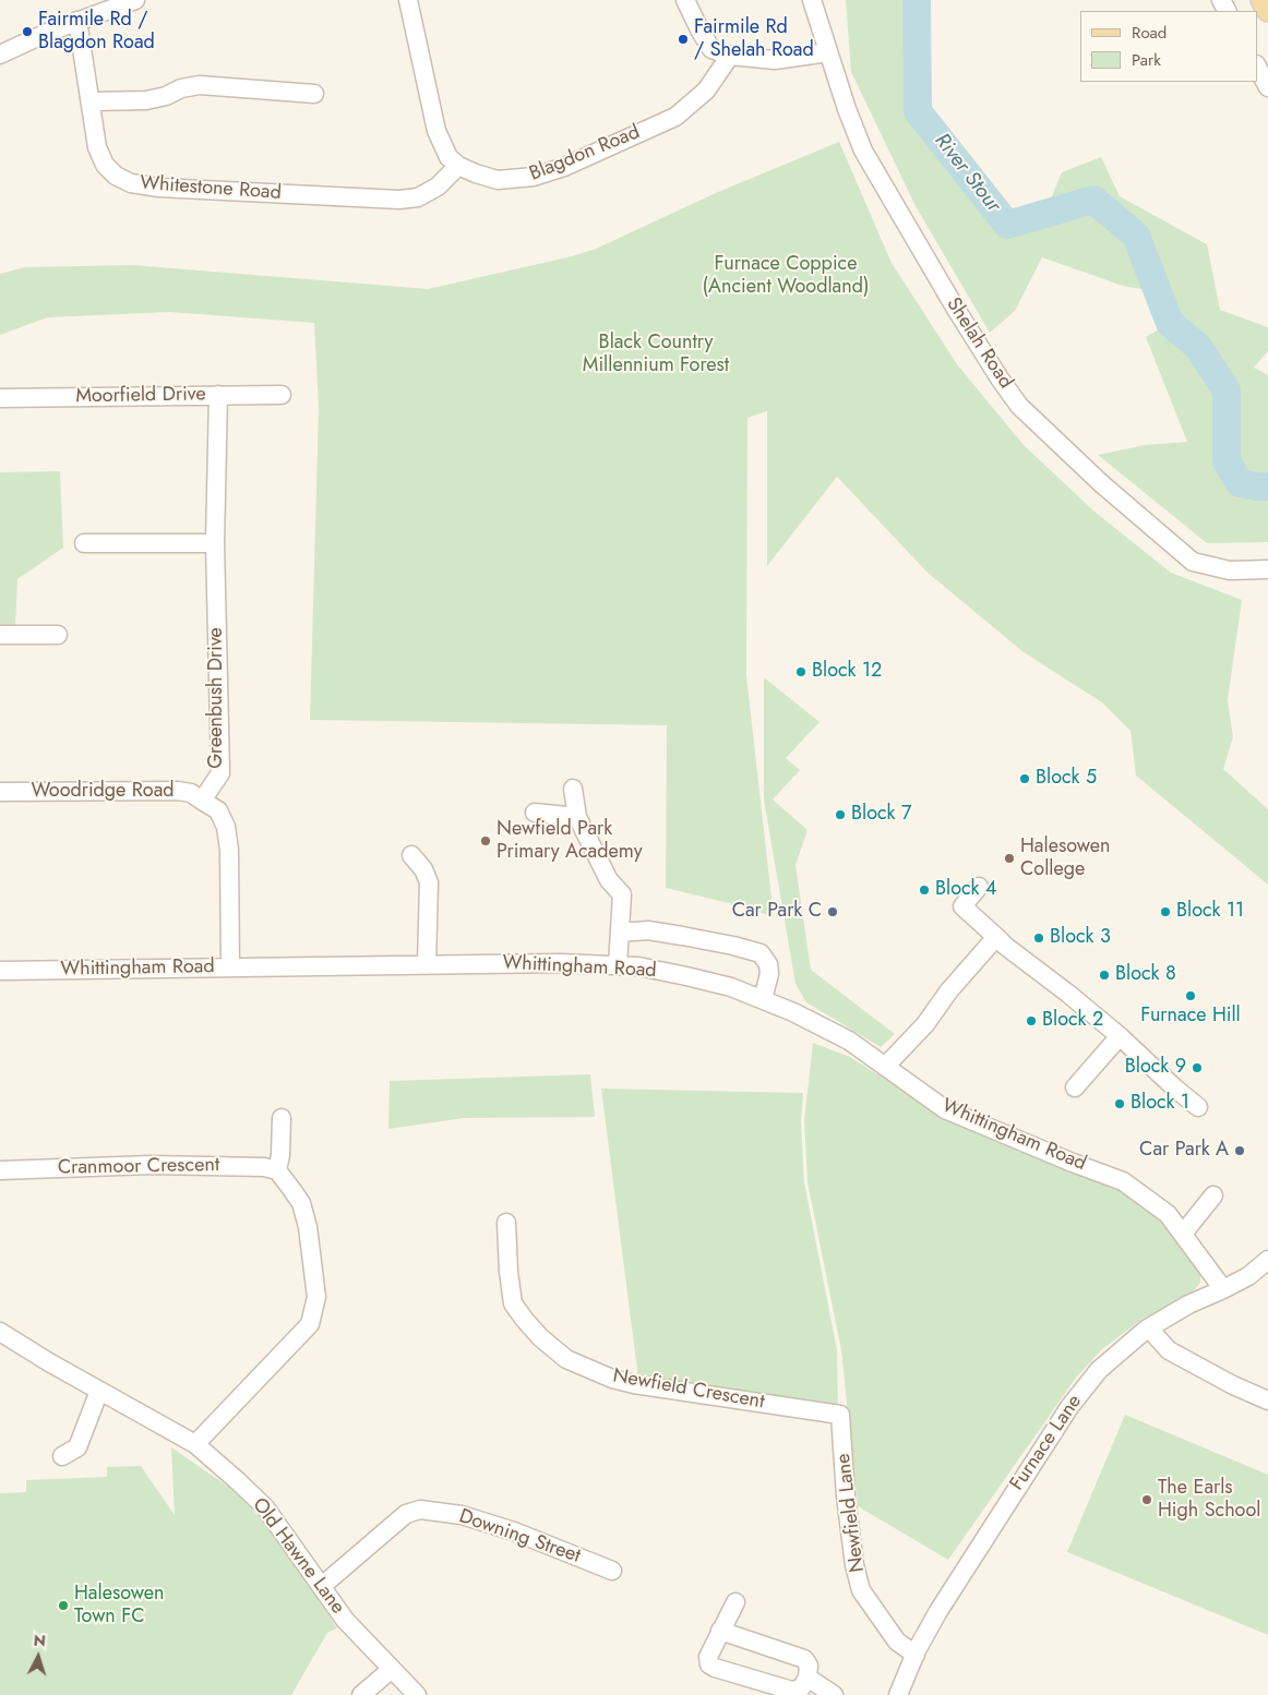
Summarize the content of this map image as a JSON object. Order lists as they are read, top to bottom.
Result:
{
  "streets": {
    "street": [
      "Blagdon Road",
      "Whitestone Road",
      "Shelah Road",
      "Moorfield Drive",
      "Greenbush Drive",
      "Woodridge Road",
      "Whittingham Road",
      "Cranmoor Crescent",
      "Newfield Crescent",
      "Furnace Lane",
      "Newfield Lane",
      "Downing Street",
      "Old Hawne Lane"
    ]
  },
  "crossings": [
    ["Blagdon Road", "Whitestone Road"],
    ["Moorfield Drive", "Greenbush Drive"],
    ["Greenbush Drive", "Woodridge Road"],
    ["Whittingham Road", "Furnace Lane"],
    ["Newfield Crescent", "Newfield Lane"],
    ["Furnace Lane", "Newfield Lane"],
    ["Downing Street", "Old Hawne Lane"]
  ],
  "water": ["River Stour"],
  "parks": ["Furnace Coppice (Ancient Woodland)", "Black Country Millennium Forest"],
  "places": [
    "Fairmile Rd / Blagdon Road",
    "Fairmile Rd / Shelah Road",
    "Block 12",
    "Block 5",
    "Block 7",
    "Newfield Park Primary Academy",
    "Halesowen College",
    "Block 4",
    "Car Park C",
    "Block 11",
    "Block 3",
    "Block 8",
    "Furnace Hill",
    "Block 2",
    "Block 9",
    "Block 1",
    "Car Park A",
    "The Earls High School",
    "Halesowen Town FC"
  ],
  "legend": ["Road", "Park"],
  "north": "top"
}
